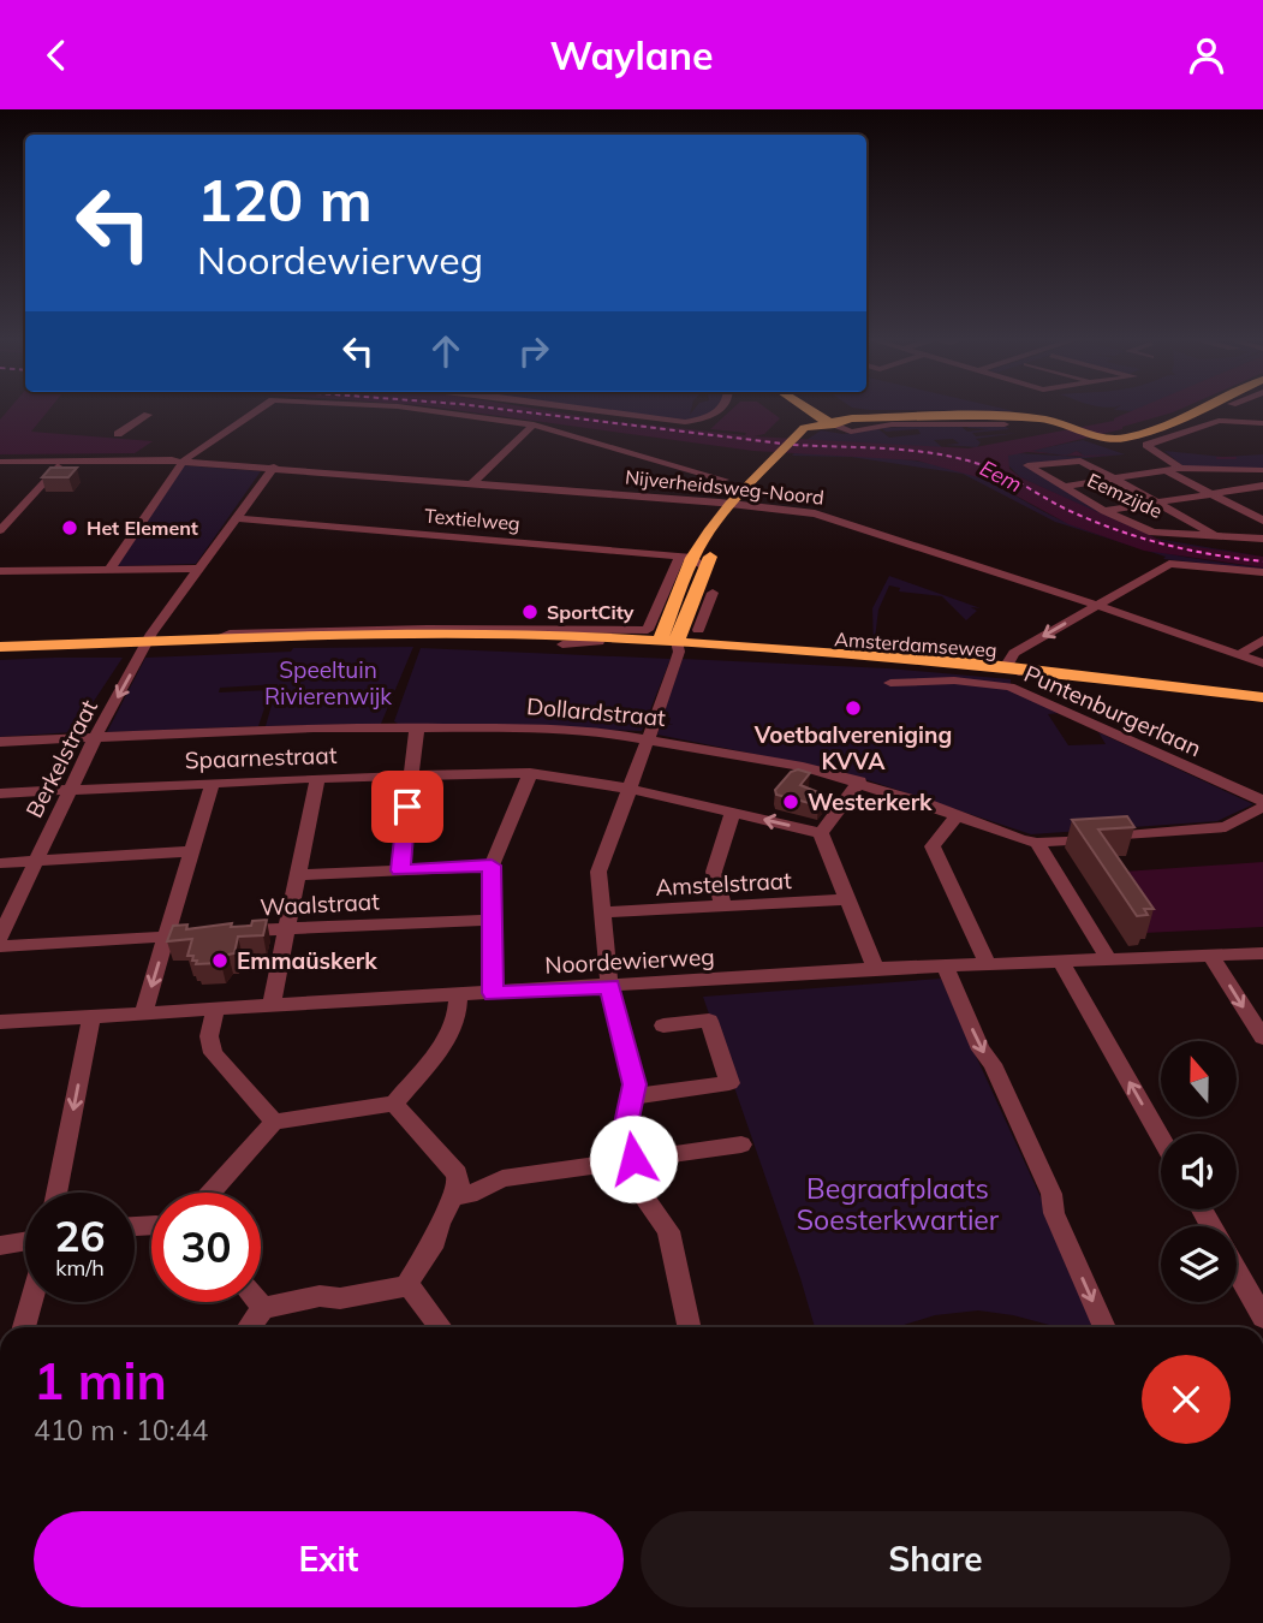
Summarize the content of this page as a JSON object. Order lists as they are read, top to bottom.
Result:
{
  "streets": {
    "main road": ["Amsterdamseweg"],
    "street": [
      "Nijverheidsweg-Noord",
      "Eemzijde",
      "Textielweg",
      "Puntenburgerlaan",
      "Dollardstraat",
      "Spaarnestraat",
      "Berkelstraat",
      "Amstelstraat",
      "Waalstraat",
      "Noordewierweg"
    ]
  },
  "crossings": [
    ["Nijverheidsweg-Noord", "Berkelstraat"],
    ["Textielweg", "Berkelstraat"],
    ["Amsterdamseweg", "Berkelstraat"],
    ["Dollardstraat", "Berkelstraat"],
    ["Spaarnestraat", "Berkelstraat"]
  ],
  "water": ["Eem"],
  "parks": ["Speeltuin Rivierenwijk", "Begraafplaats Soesterkwartier"],
  "places": [
    "Het Element",
    "SportCity",
    "Voetbalvereniging KVVA",
    "Westerkerk",
    "Emmaüskerk"
  ],
  "north": "top",
  "page": {
    "header": "Waylane",
    "turn": ["120 m", "Noordewierweg"],
    "speed": "26 km/h",
    "limit": "30",
    "heading": ["1 min", "410 m · 10:44"],
    "buttons": ["Exit", "Share"]
  }
}
